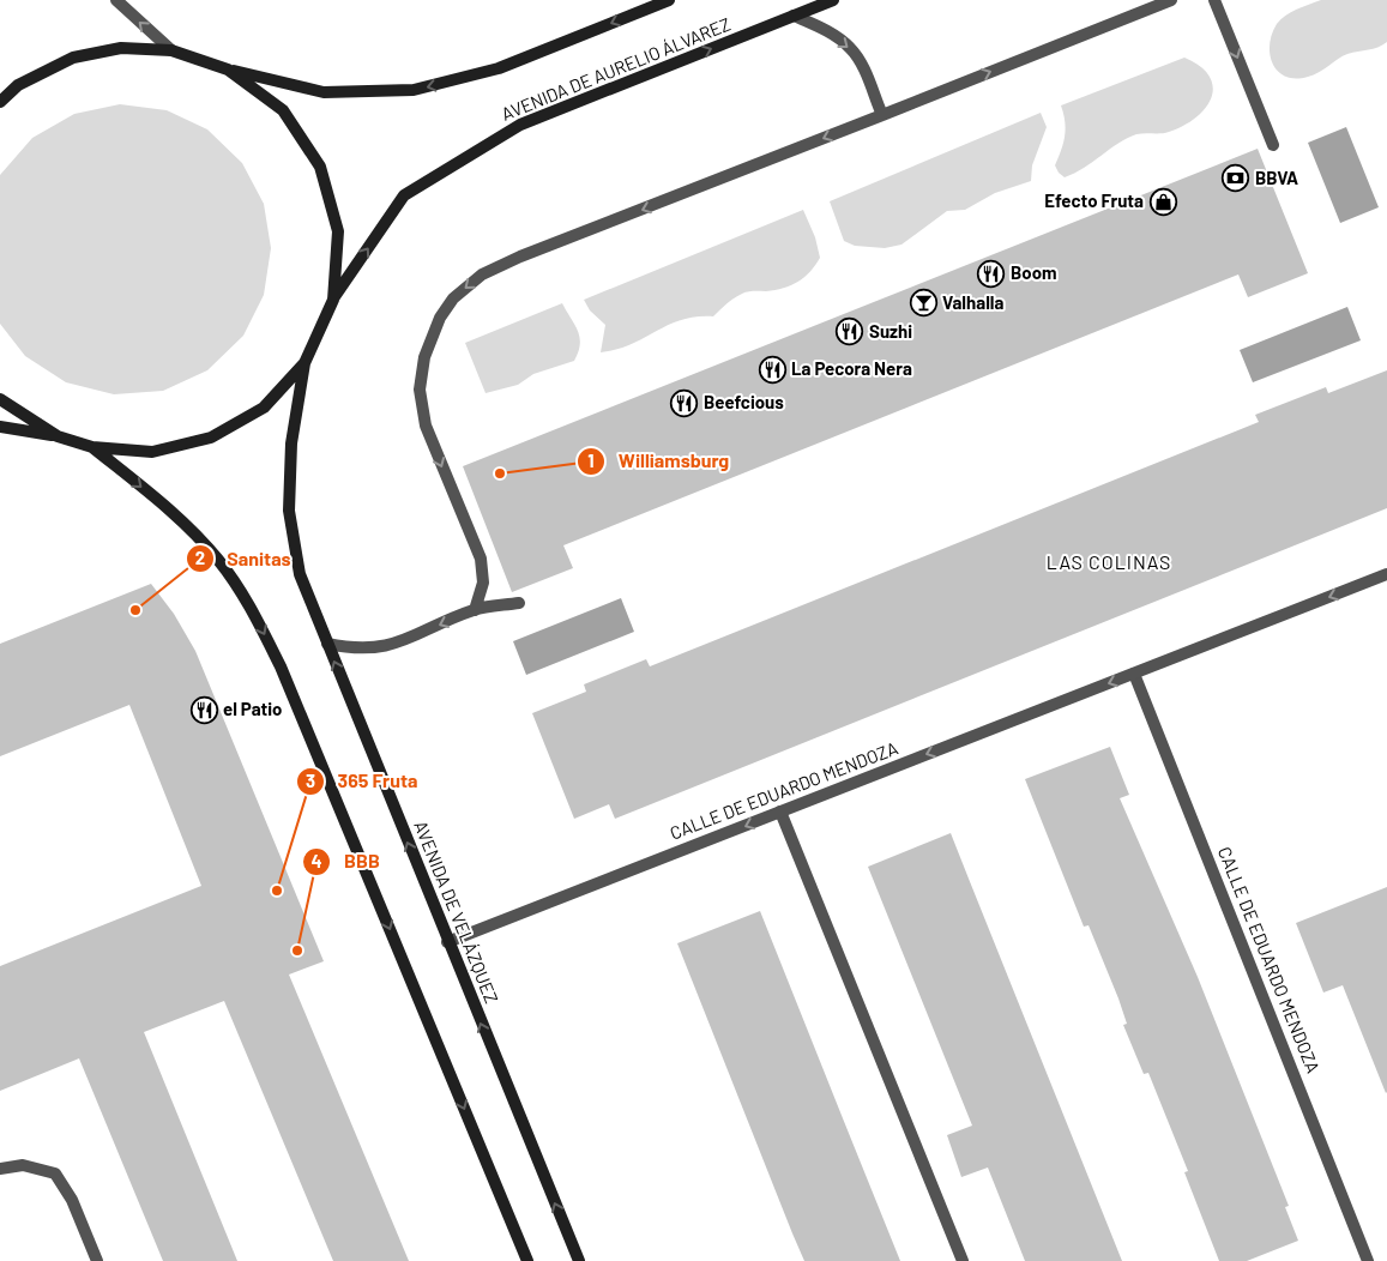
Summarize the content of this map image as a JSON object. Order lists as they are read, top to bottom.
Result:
{
  "streets": {
    "main road": ["AVENIDA DE AURELIO ÁLVAREZ", "AVENIDA DE VELÁZQUEZ"],
    "street": ["CALLE DE EDUARDO MENDOZA"]
  },
  "crossings": [
    ["CALLE DE EDUARDO MENDOZA", "AVENIDA DE VELÁZQUEZ"]
  ],
  "one_way": ["AVENIDA DE AURELIO ÁLVAREZ", "CALLE DE EDUARDO MENDOZA"],
  "districts": ["LAS COLINAS"],
  "places": {
    "bank": ["BBVA"],
    "shop": ["Efecto Fruta"],
    "restaurant": [
      "Boom",
      "Suzhi",
      "La Pecora Nera",
      "Beefcious",
      "el Patio"
    ],
    "bar": ["Valhalla"],
    "other": [
      "Williamsburg",
      "Sanitas",
      "365 Fruta",
      "BBB"
    ]
  }
}
